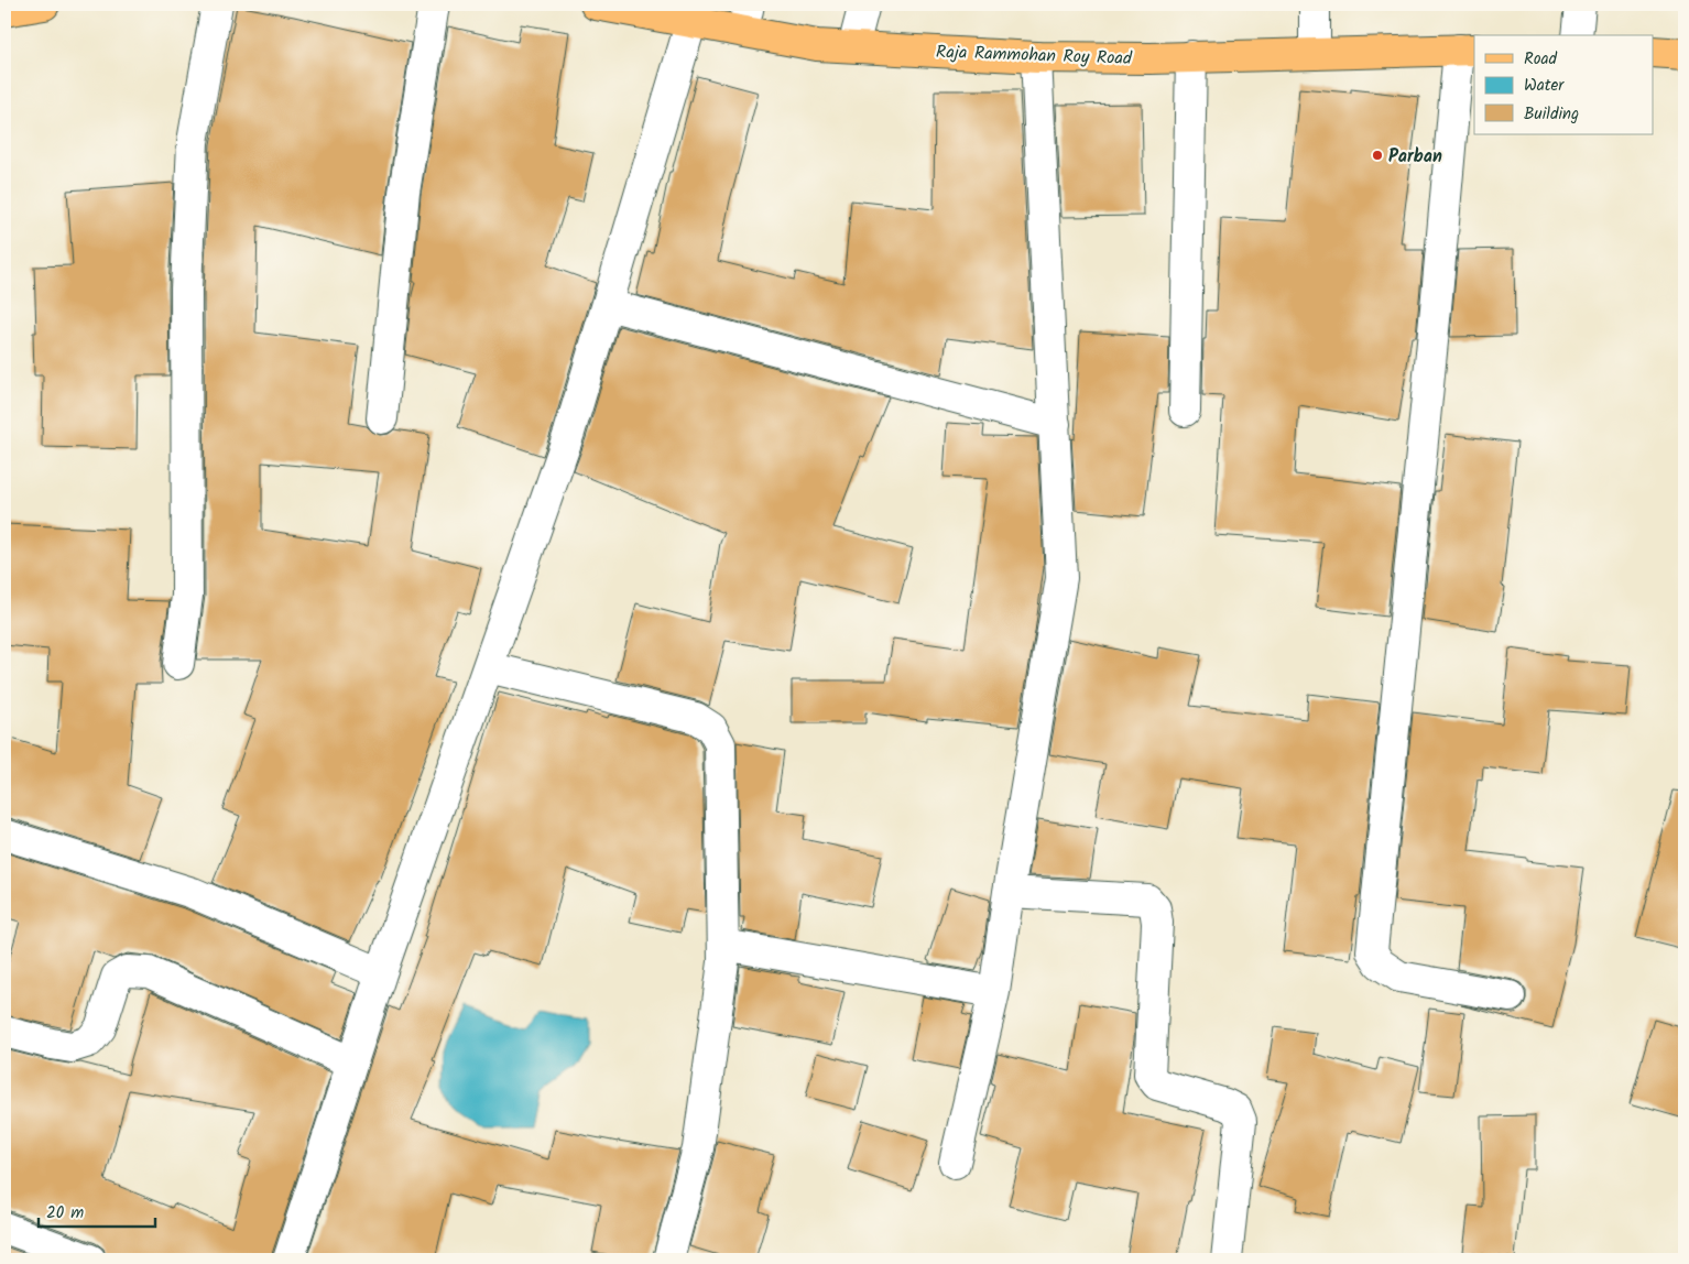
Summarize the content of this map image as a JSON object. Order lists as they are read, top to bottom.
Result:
{
  "streets": {
    "main road": ["Raja Rammohan Roy Road"]
  },
  "places": ["Parban"],
  "legend": ["Road", "Water", "Building"],
  "scale_bar": "20 m"
}
